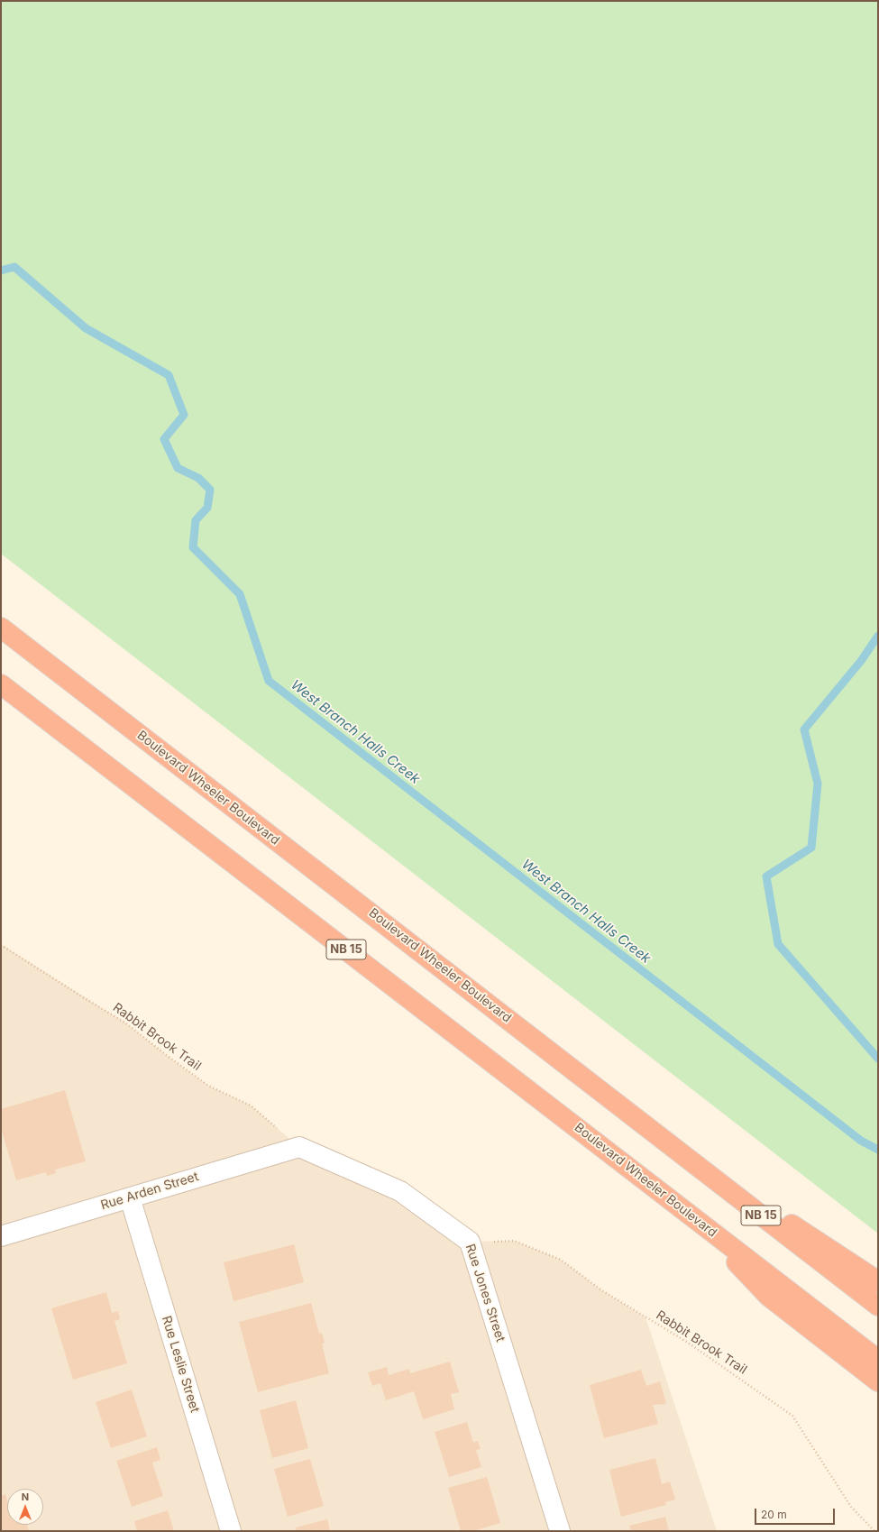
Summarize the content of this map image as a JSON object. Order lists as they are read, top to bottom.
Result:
{
  "streets": {
    "highway": ["Boulevard Wheeler Boulevard", "NB 15"],
    "street": ["Rue Arden Street", "Rue Jones Street", "Rue Leslie Street"],
    "path": ["Rabbit Brook Trail"]
  },
  "crossings": [
    ["Rabbit Brook Trail", "Rue Arden Street"],
    ["Rabbit Brook Trail", "Rue Jones Street"],
    ["Rue Arden Street", "Rue Jones Street"],
    ["Rue Arden Street", "Rue Leslie Street"]
  ],
  "water": ["West Branch Halls Creek"],
  "scale_bar": "20 m",
  "north": "top"
}
